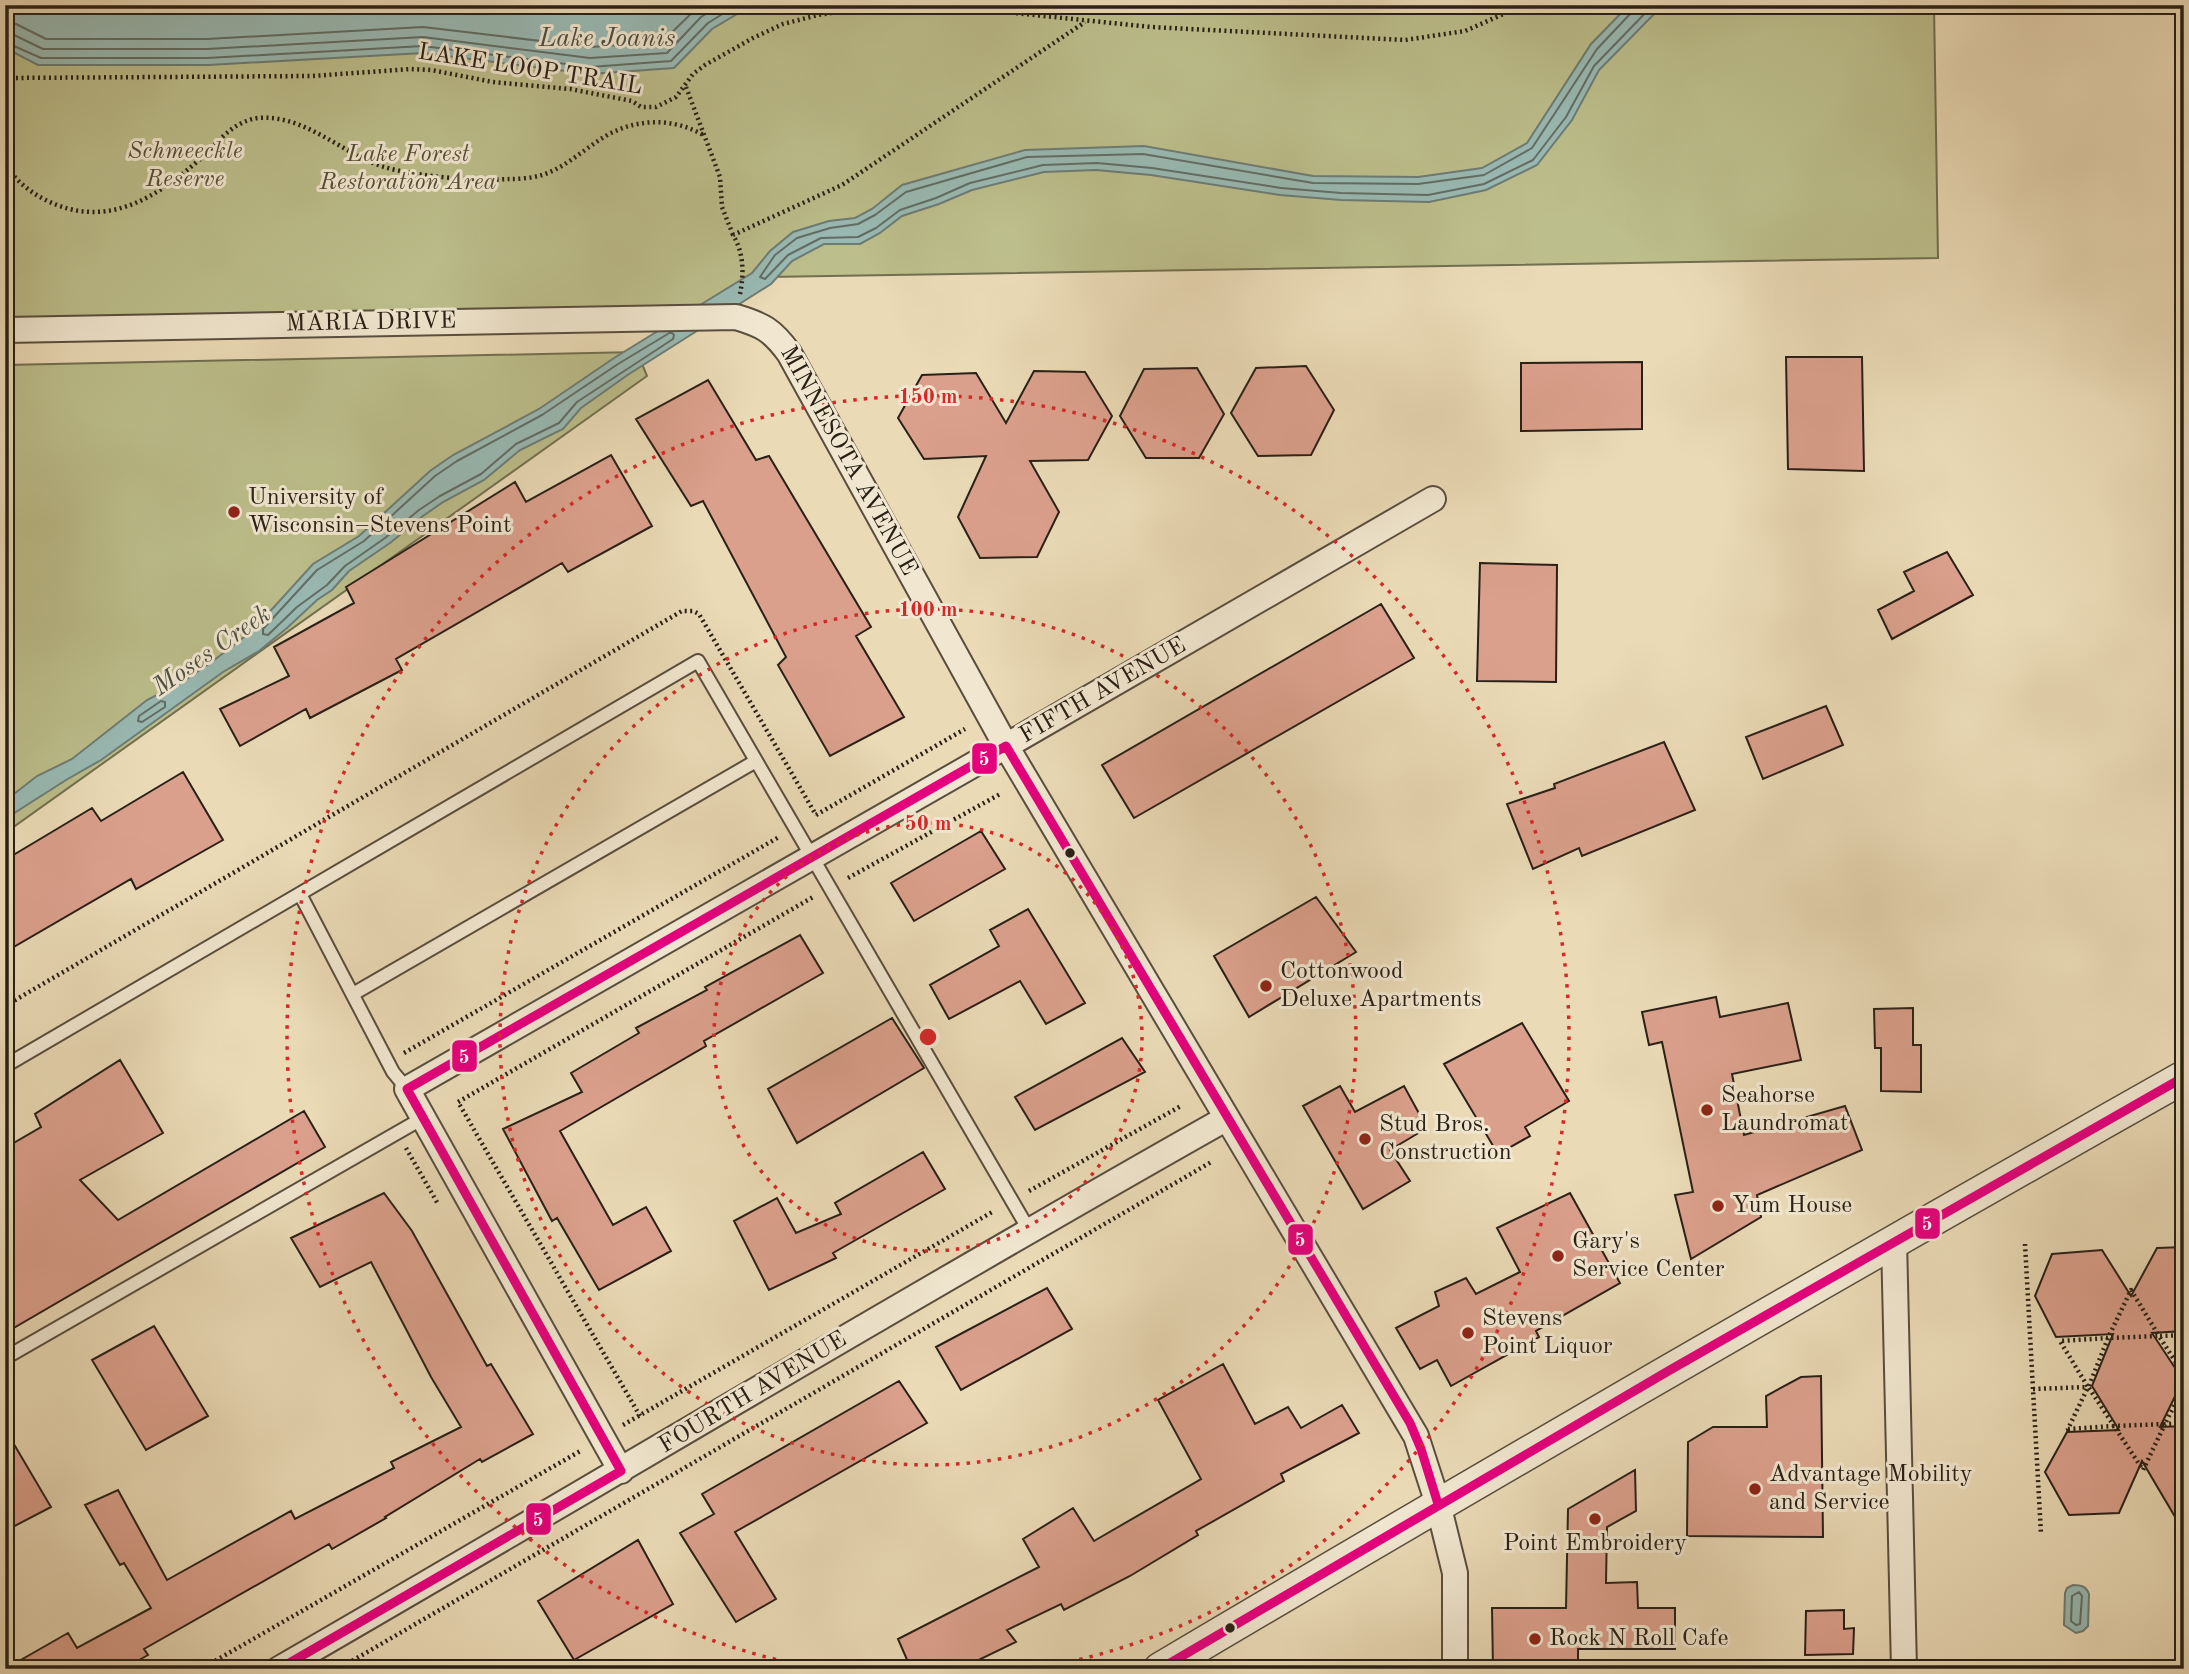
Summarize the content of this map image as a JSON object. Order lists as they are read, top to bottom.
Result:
{
  "streets": {
    "street": [
      "MARIA DRIVE",
      "MINNESOTA AVENUE",
      "FIFTH AVENUE",
      "FOURTH AVENUE"
    ],
    "path": ["LAKE LOOP TRAIL"]
  },
  "crossings": [
    ["MARIA DRIVE", "MINNESOTA AVENUE"],
    ["MINNESOTA AVENUE", "FIFTH AVENUE"],
    ["MINNESOTA AVENUE", "FOURTH AVENUE"]
  ],
  "water": ["Lake Joanis", "Moses Creek"],
  "parks": ["Schmeeckle Reserve", "Lake Forest Restoration Area"],
  "places": [
    "University of Wisconsin–Stevens Point",
    "Cottonwood Deluxe Apartments",
    "Seahorse Laundromat",
    "Stud Bros. Construction",
    "Yum House",
    "Gary's Service Center",
    "Stevens Point Liquor",
    "Advantage Mobility and Service",
    "Point Embroidery",
    "Rock N Roll Cafe"
  ],
  "lines": ["transit line 5"],
  "rings": ["150 m", "100 m", "50 m"]
}
